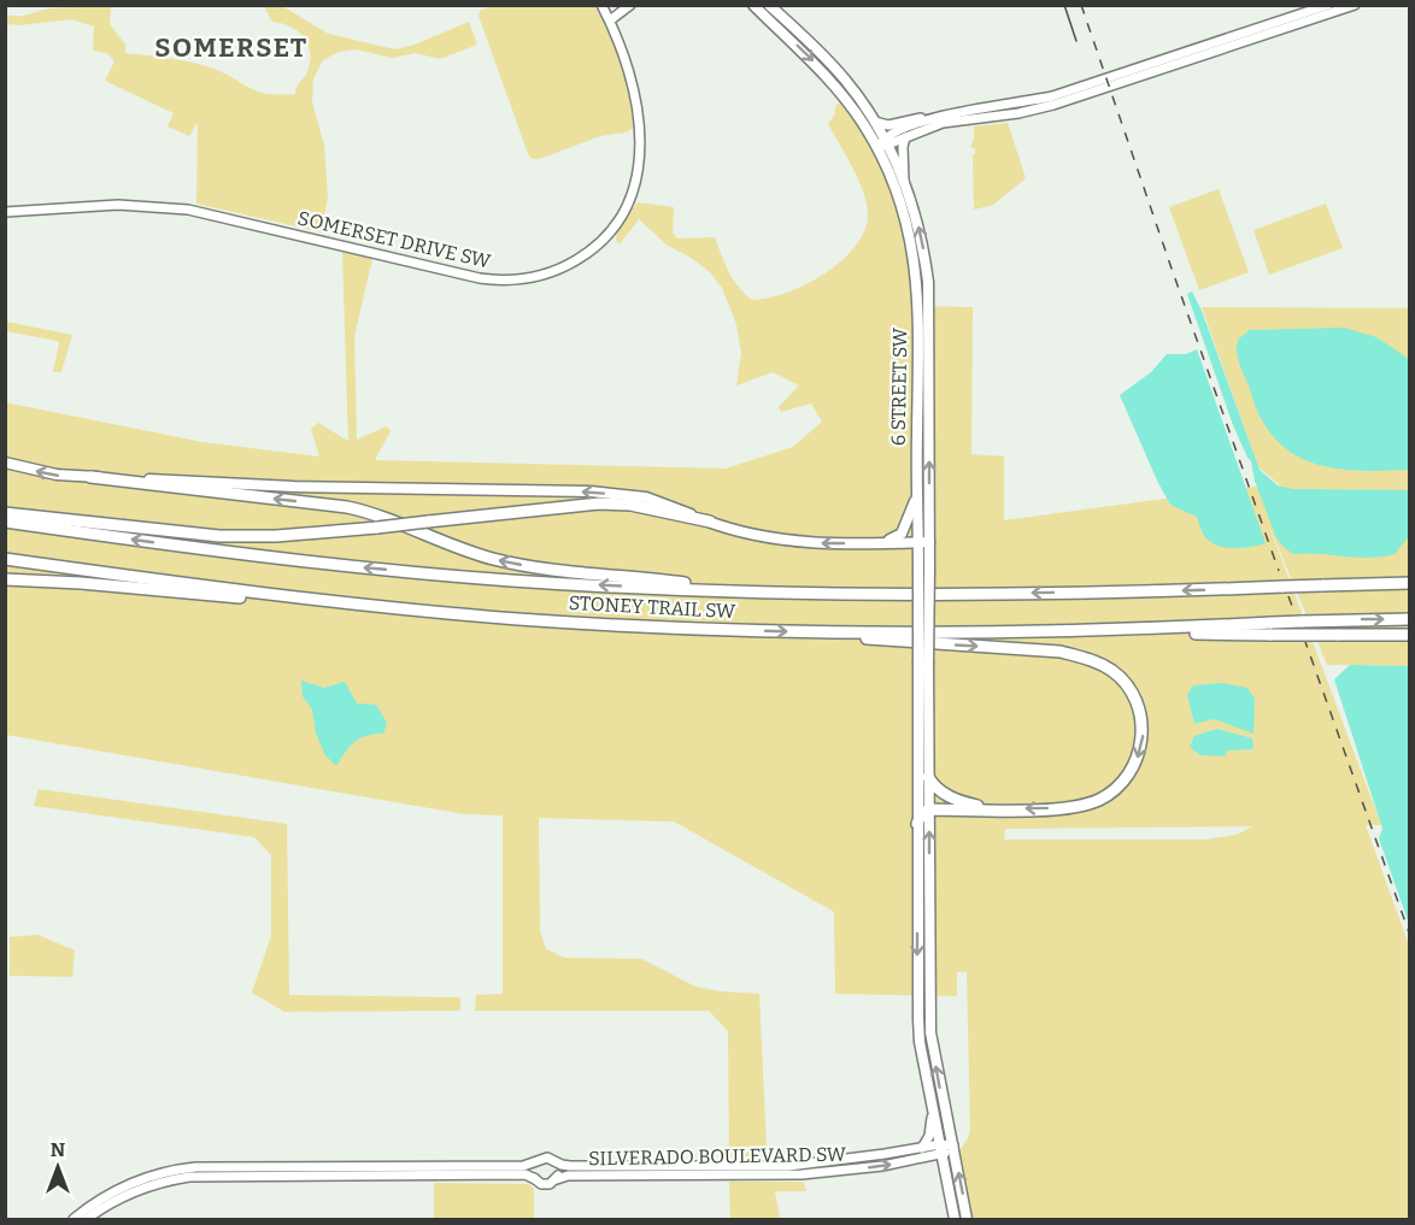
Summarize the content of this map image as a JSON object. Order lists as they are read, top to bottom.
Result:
{
  "streets": {
    "highway": ["STONEY TRAIL SW"],
    "main road": ["6 STREET SW"],
    "street": ["SOMERSET DRIVE SW", "SILVERADO BOULEVARD SW"]
  },
  "crossings": [
    ["6 STREET SW", "SILVERADO BOULEVARD SW"]
  ],
  "districts": ["SOMERSET"],
  "north": "top"
}
